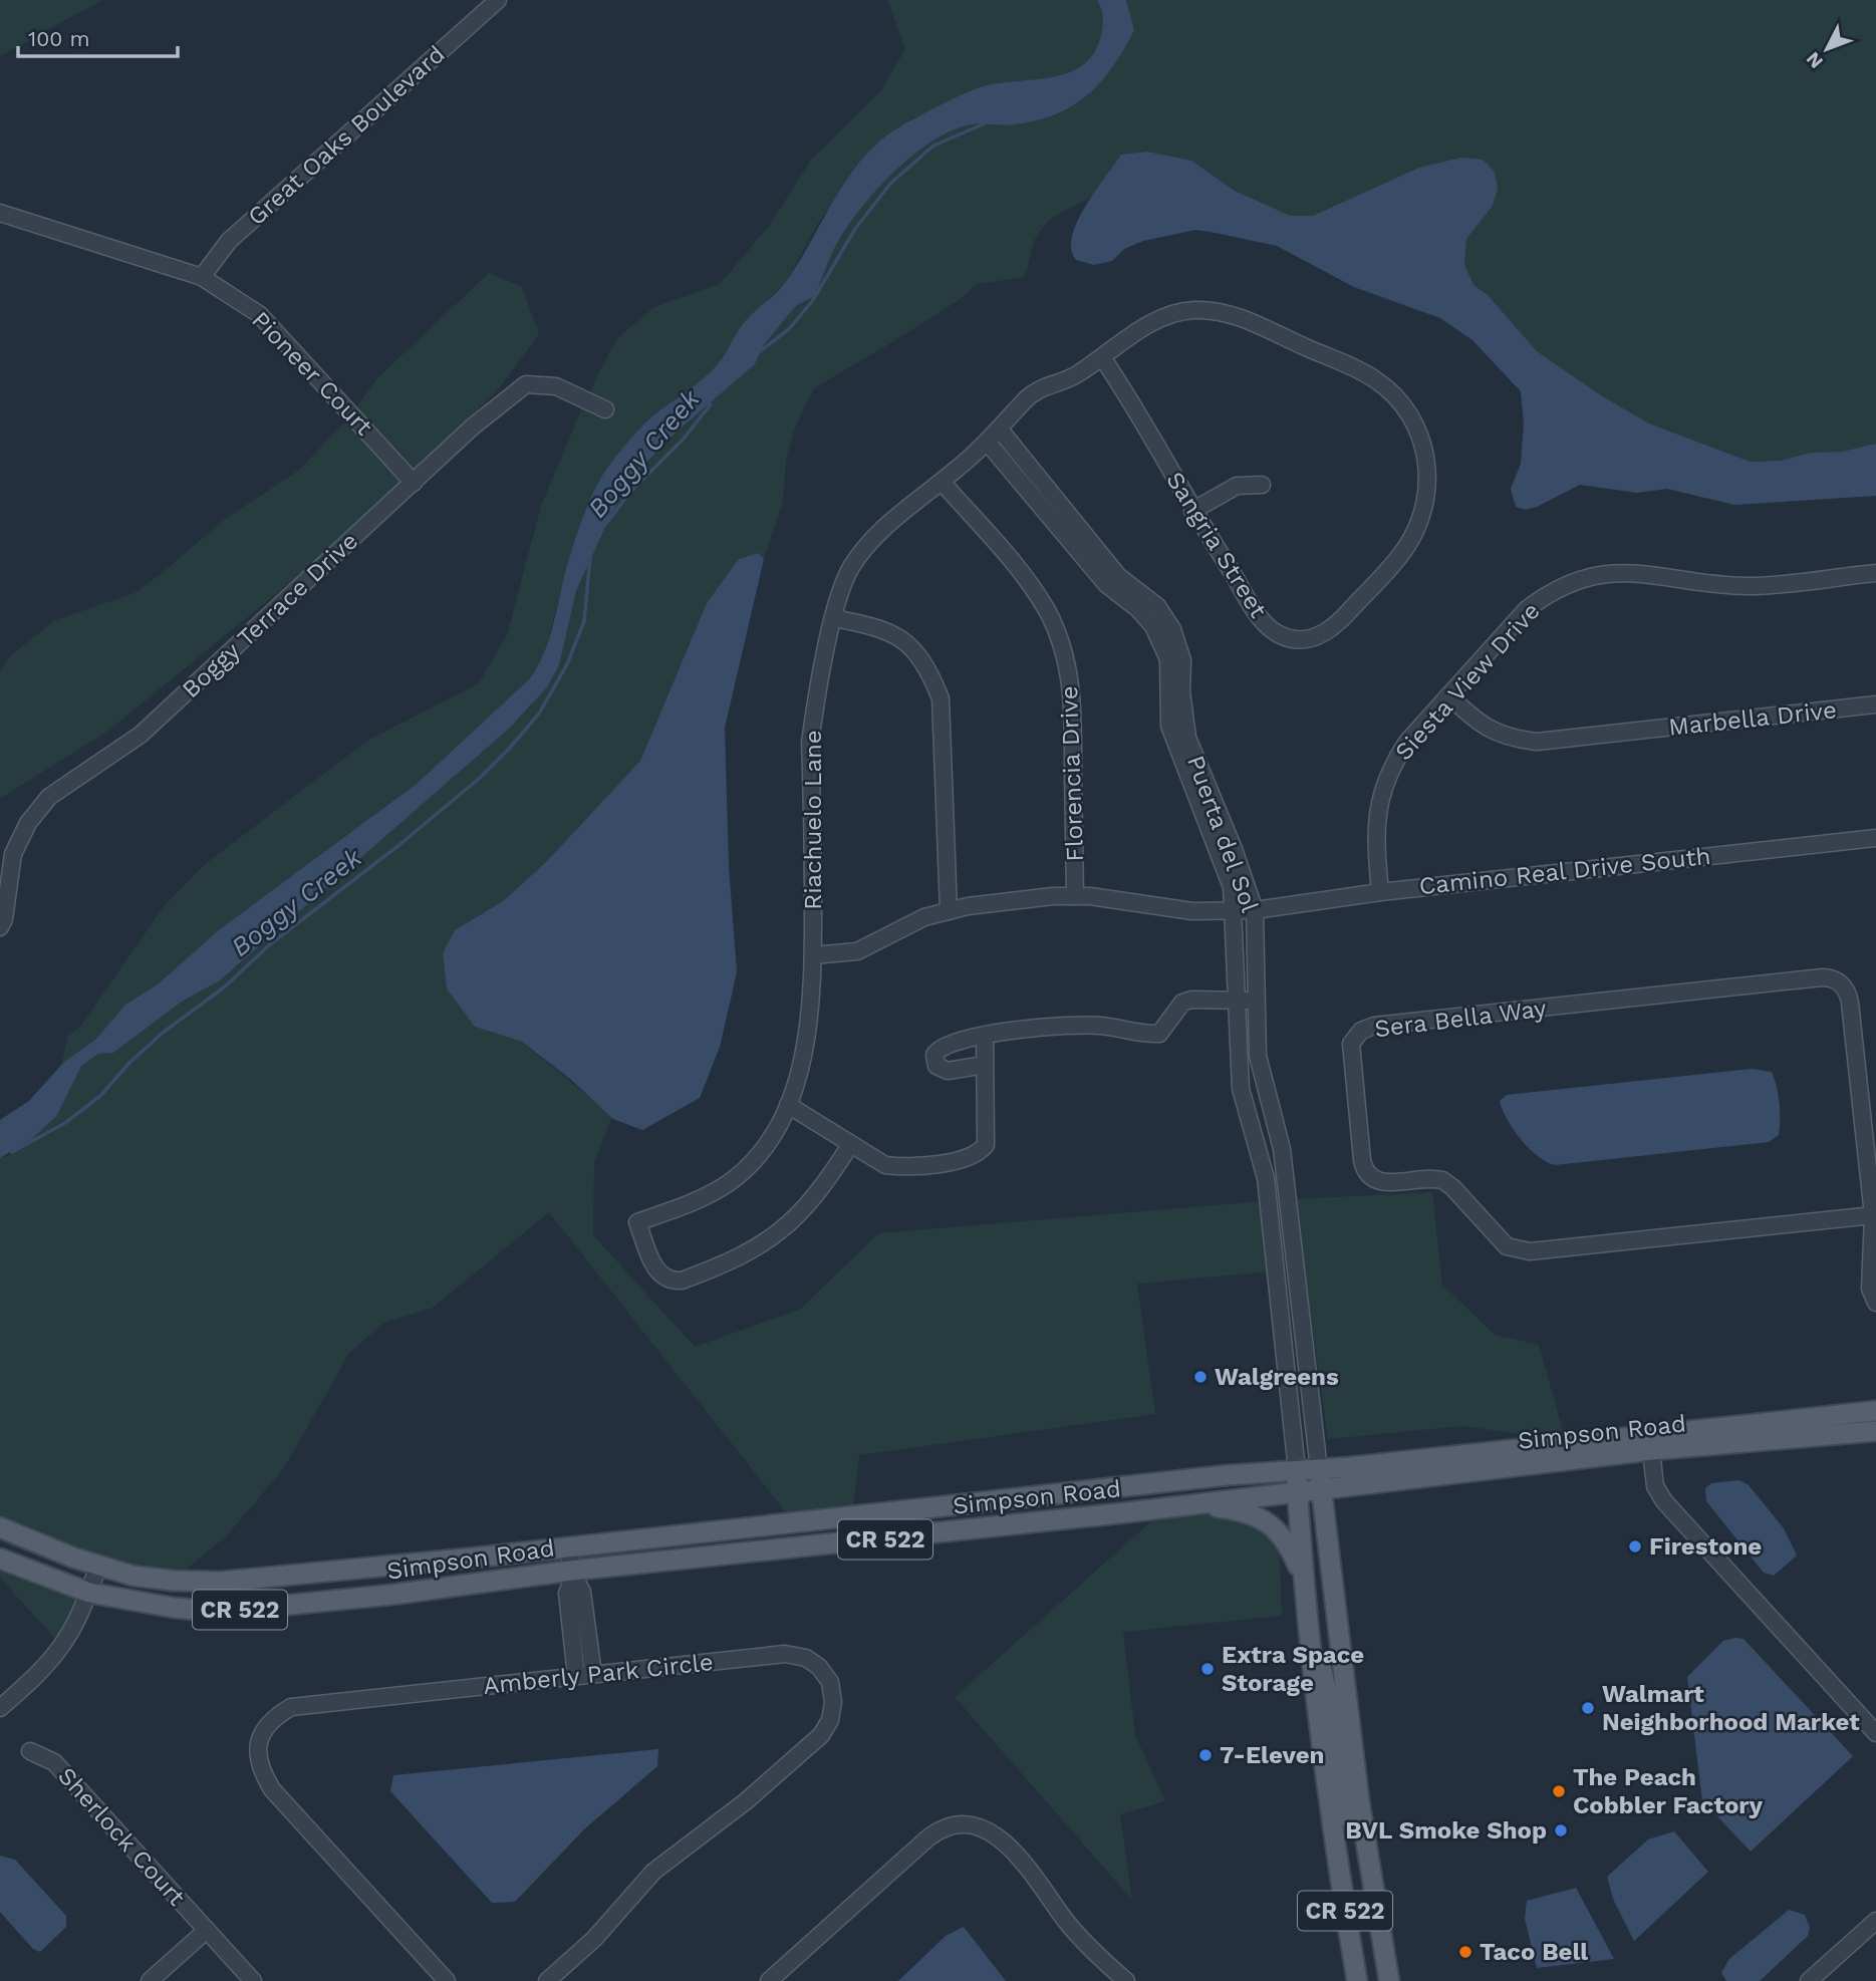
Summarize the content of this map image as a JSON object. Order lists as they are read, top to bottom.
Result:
{
  "streets": {
    "main road": ["Simpson Road", "CR 522"],
    "street": [
      "Great Oaks Boulevard",
      "Pioneer Court",
      "Sangria Street",
      "Boggy Terrace Drive",
      "Siesta View Drive",
      "Marbella Drive",
      "Florencia Drive",
      "Riachuelo Lane",
      "Puerta del Sol",
      "Camino Real Drive South",
      "Sera Bella Way",
      "Amberly Park Circle",
      "Sherlock Court"
    ]
  },
  "crossings": [
    ["Great Oaks Boulevard", "Pioneer Court"],
    ["Pioneer Court", "Boggy Terrace Drive"],
    ["Sangria Street", "Riachuelo Lane"],
    ["Siesta View Drive", "Marbella Drive"],
    ["Siesta View Drive", "Camino Real Drive South"],
    ["Florencia Drive", "Riachuelo Lane"],
    ["Florencia Drive", "Camino Real Drive South"],
    ["Riachuelo Lane", "Puerta del Sol"],
    ["Riachuelo Lane", "Camino Real Drive South"],
    ["Puerta del Sol", "Camino Real Drive South"],
    ["Puerta del Sol", "Simpson Road"],
    ["Puerta del Sol", "CR 522"],
    ["Simpson Road", "CR 522"]
  ],
  "water": ["Boggy Creek"],
  "places": [
    "Walgreens",
    "Firestone",
    "Extra Space Storage",
    "Walmart Neighborhood Market",
    "7-Eleven",
    "The Peach Cobbler Factory",
    "BVL Smoke Shop",
    "Taco Bell"
  ],
  "scale_bar": "100 m",
  "north": "bottom left"
}
